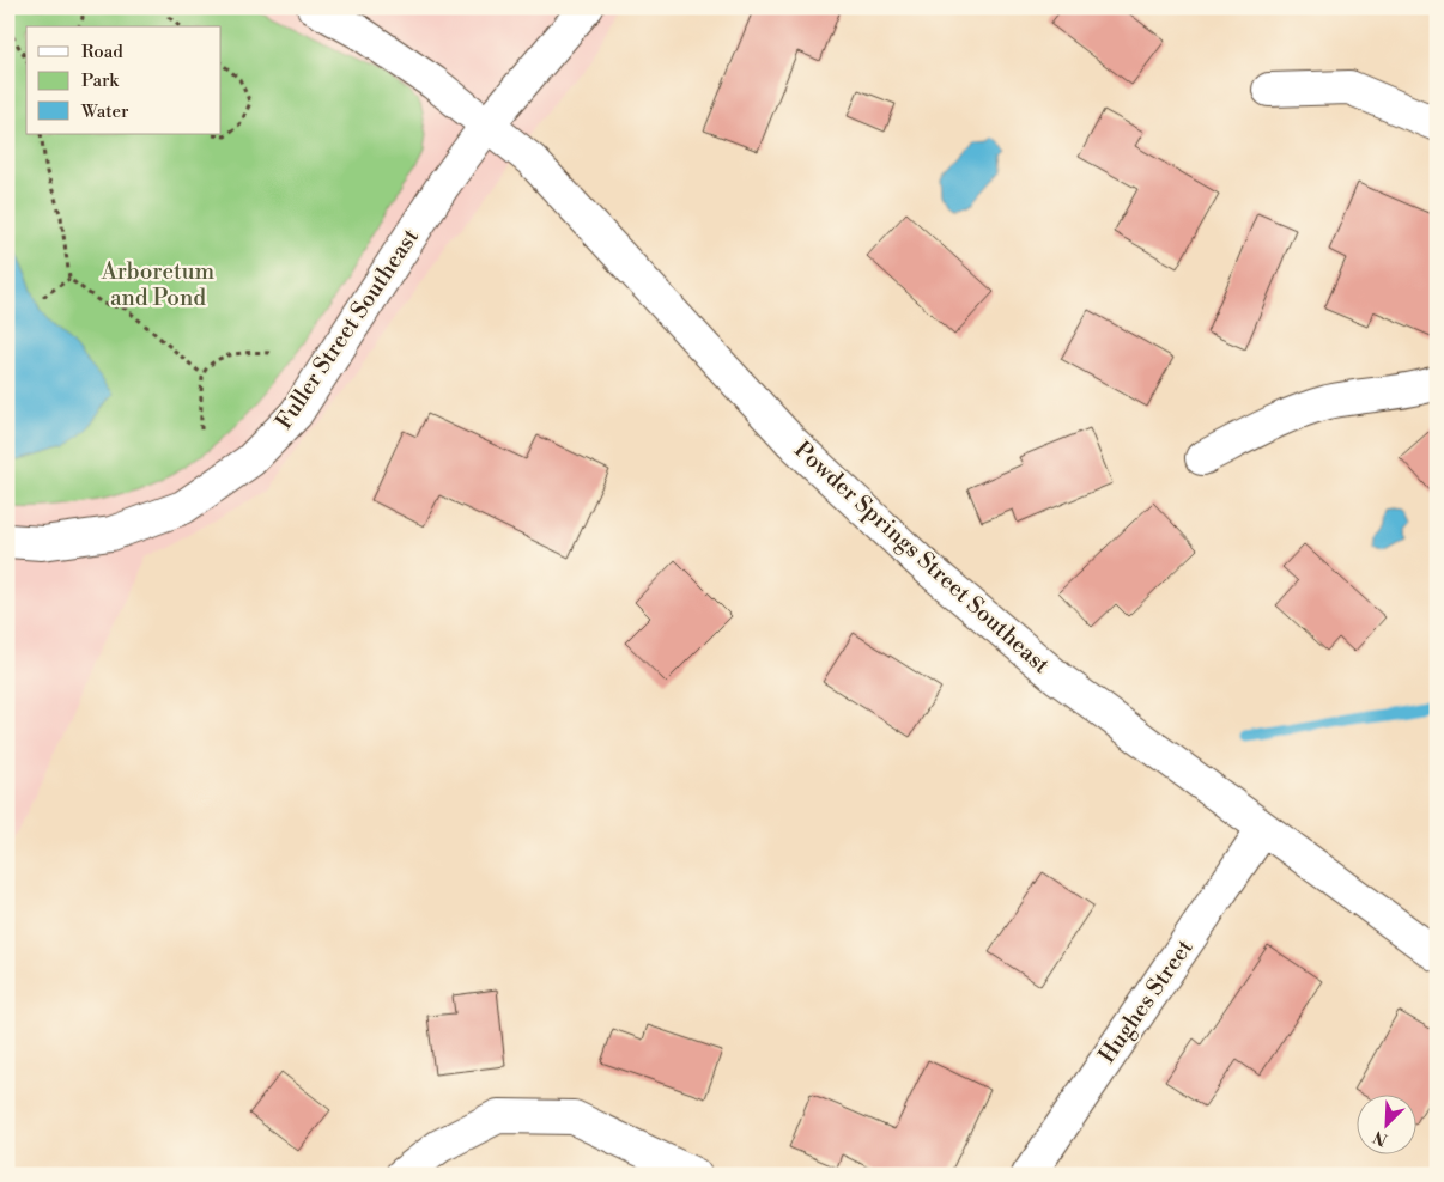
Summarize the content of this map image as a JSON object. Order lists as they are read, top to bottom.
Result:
{
  "streets": {
    "street": ["Fuller Street Southeast", "Powder Springs Street Southeast", "Hughes Street"]
  },
  "crossings": [
    ["Fuller Street Southeast", "Powder Springs Street Southeast"],
    ["Powder Springs Street Southeast", "Hughes Street"]
  ],
  "parks": ["Arboretum and Pond"],
  "legend": ["Road", "Park", "Water"],
  "north": "bottom left"
}
